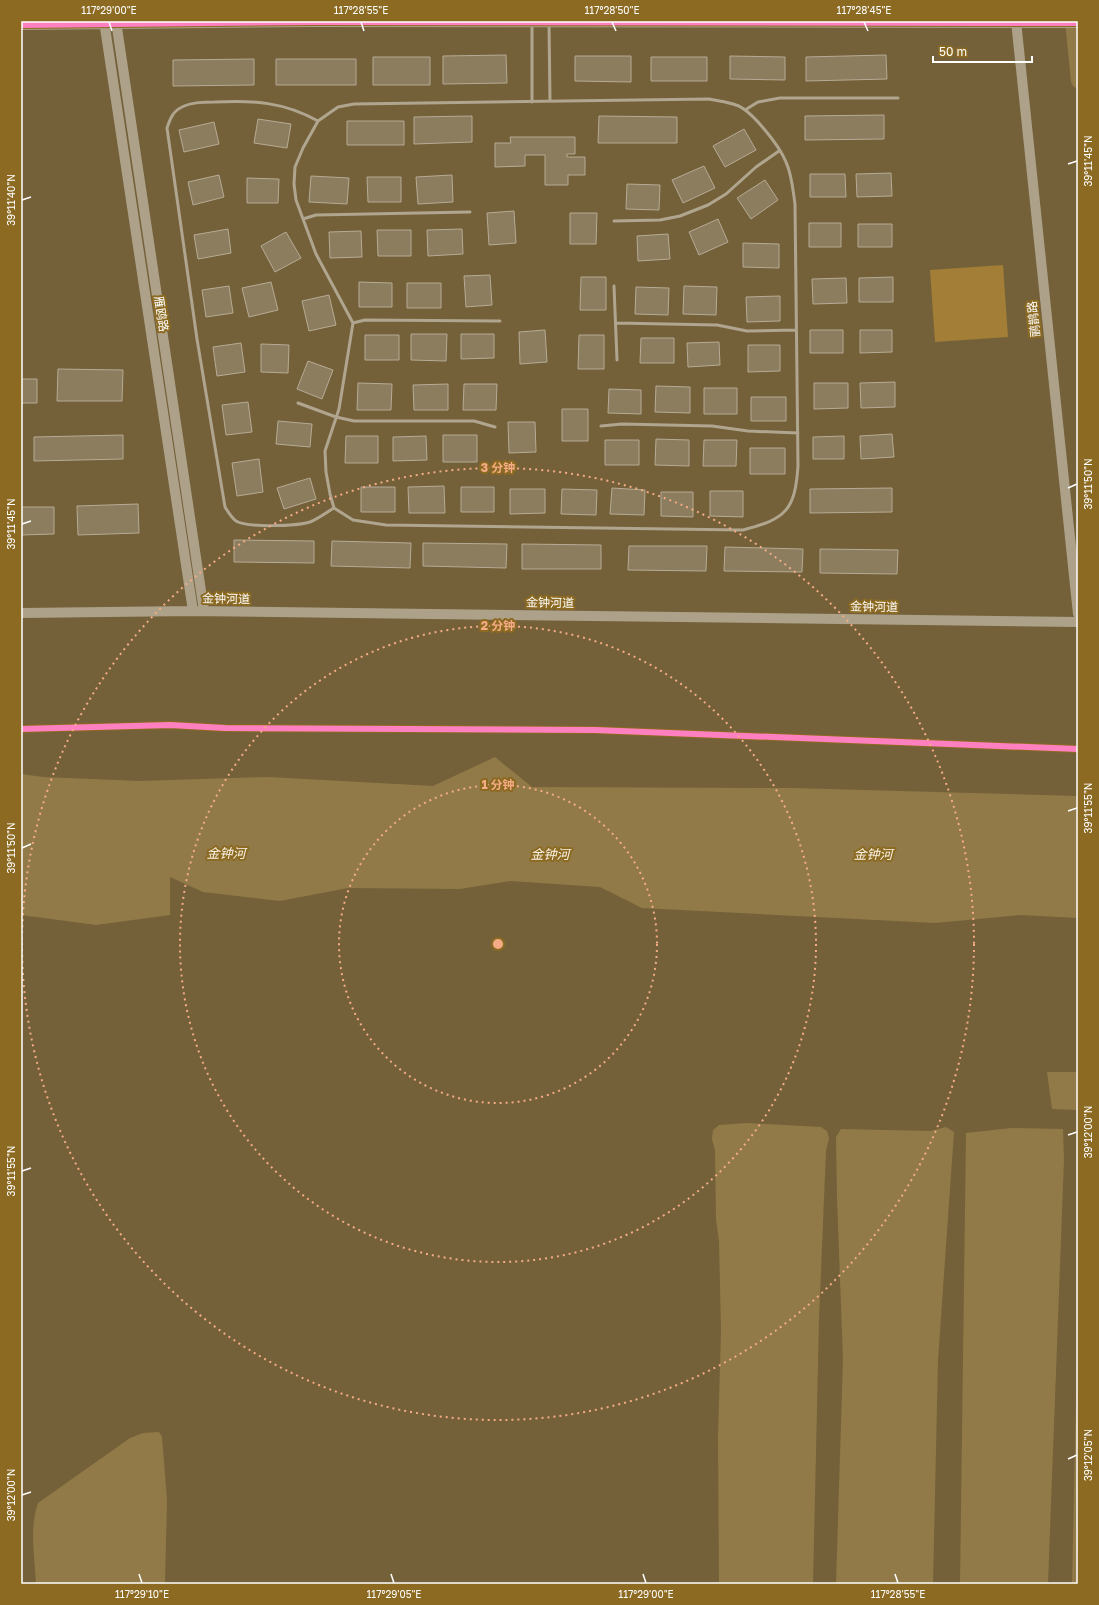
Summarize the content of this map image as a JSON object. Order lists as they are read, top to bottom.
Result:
{
  "streets": {
    "street": ["雁鸥路", "鹂鹊路", "金钟河道"]
  },
  "crossings": [
    ["雁鸥路", "金钟河道"]
  ],
  "water": ["金钟河"],
  "scale_bar": "50 m",
  "coordinates": [
    "117°29'00\"E",
    "117°28'55\"E",
    "117°28'50\"E",
    "117°28'45\"E",
    "39°11'45\"N",
    "39°11'40\"N",
    "39°11'50\"N",
    "39°11'55\"N",
    "39°12'00\"N",
    "39°12'05\"N",
    "117°29'10\"E",
    "117°29'05\"E"
  ],
  "rings": ["3 分钟", "2 分钟", "1 分钟"]
}
